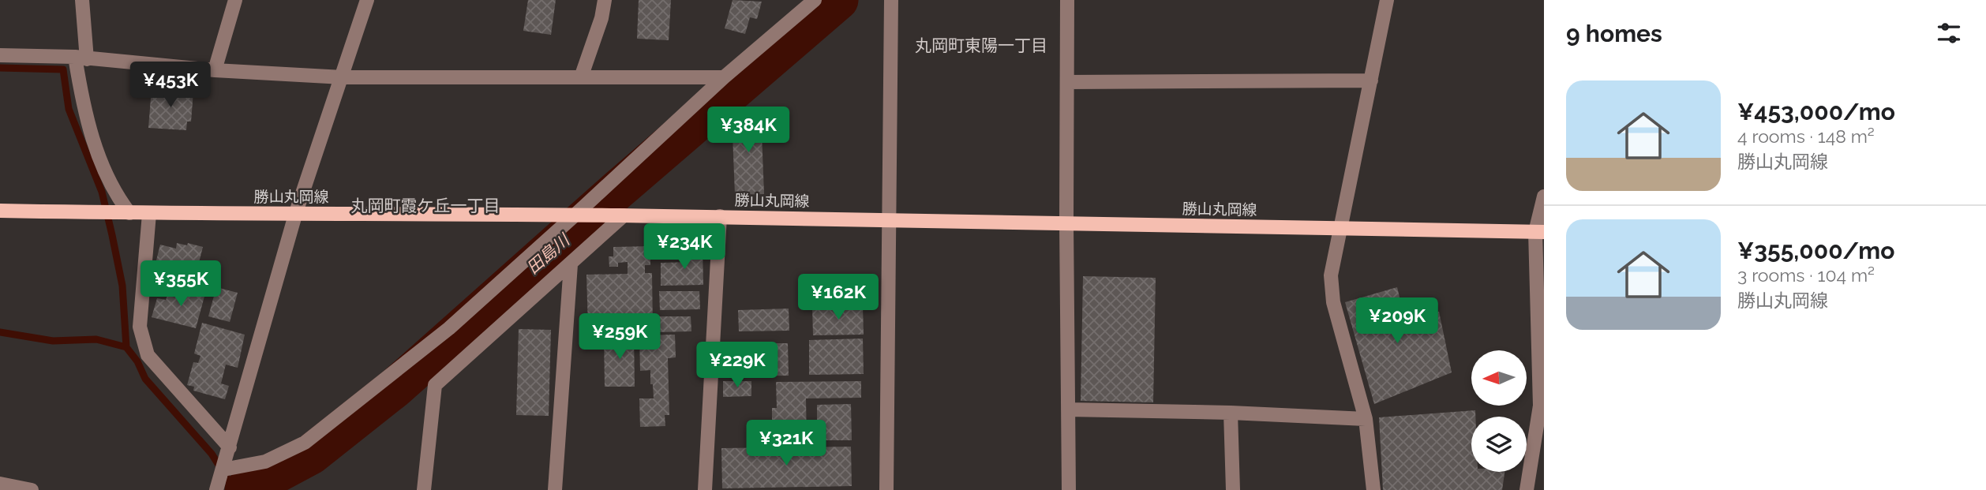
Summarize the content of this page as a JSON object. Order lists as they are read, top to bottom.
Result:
{
  "streets": {
    "main road": ["勝山丸岡線"]
  },
  "districts": ["丸岡町東陽一丁目", "丸岡町霞ケ丘一丁目"],
  "water": ["田島川"],
  "north": "left",
  "page": {
    "heading": "9 homes",
    "price": [
      "¥453K",
      "¥384K",
      "¥234K",
      "¥355K",
      "¥162K",
      "¥209K",
      "¥259K",
      "¥229K",
      "¥321K"
    ],
    "list": [
      {
        "name": "¥453,000/mo",
        "note": "4 rooms · 148 m² · 勝山丸岡線"
      },
      {
        "name": "¥355,000/mo",
        "note": "3 rooms · 104 m² · 勝山丸岡線"
      }
    ]
  }
}
